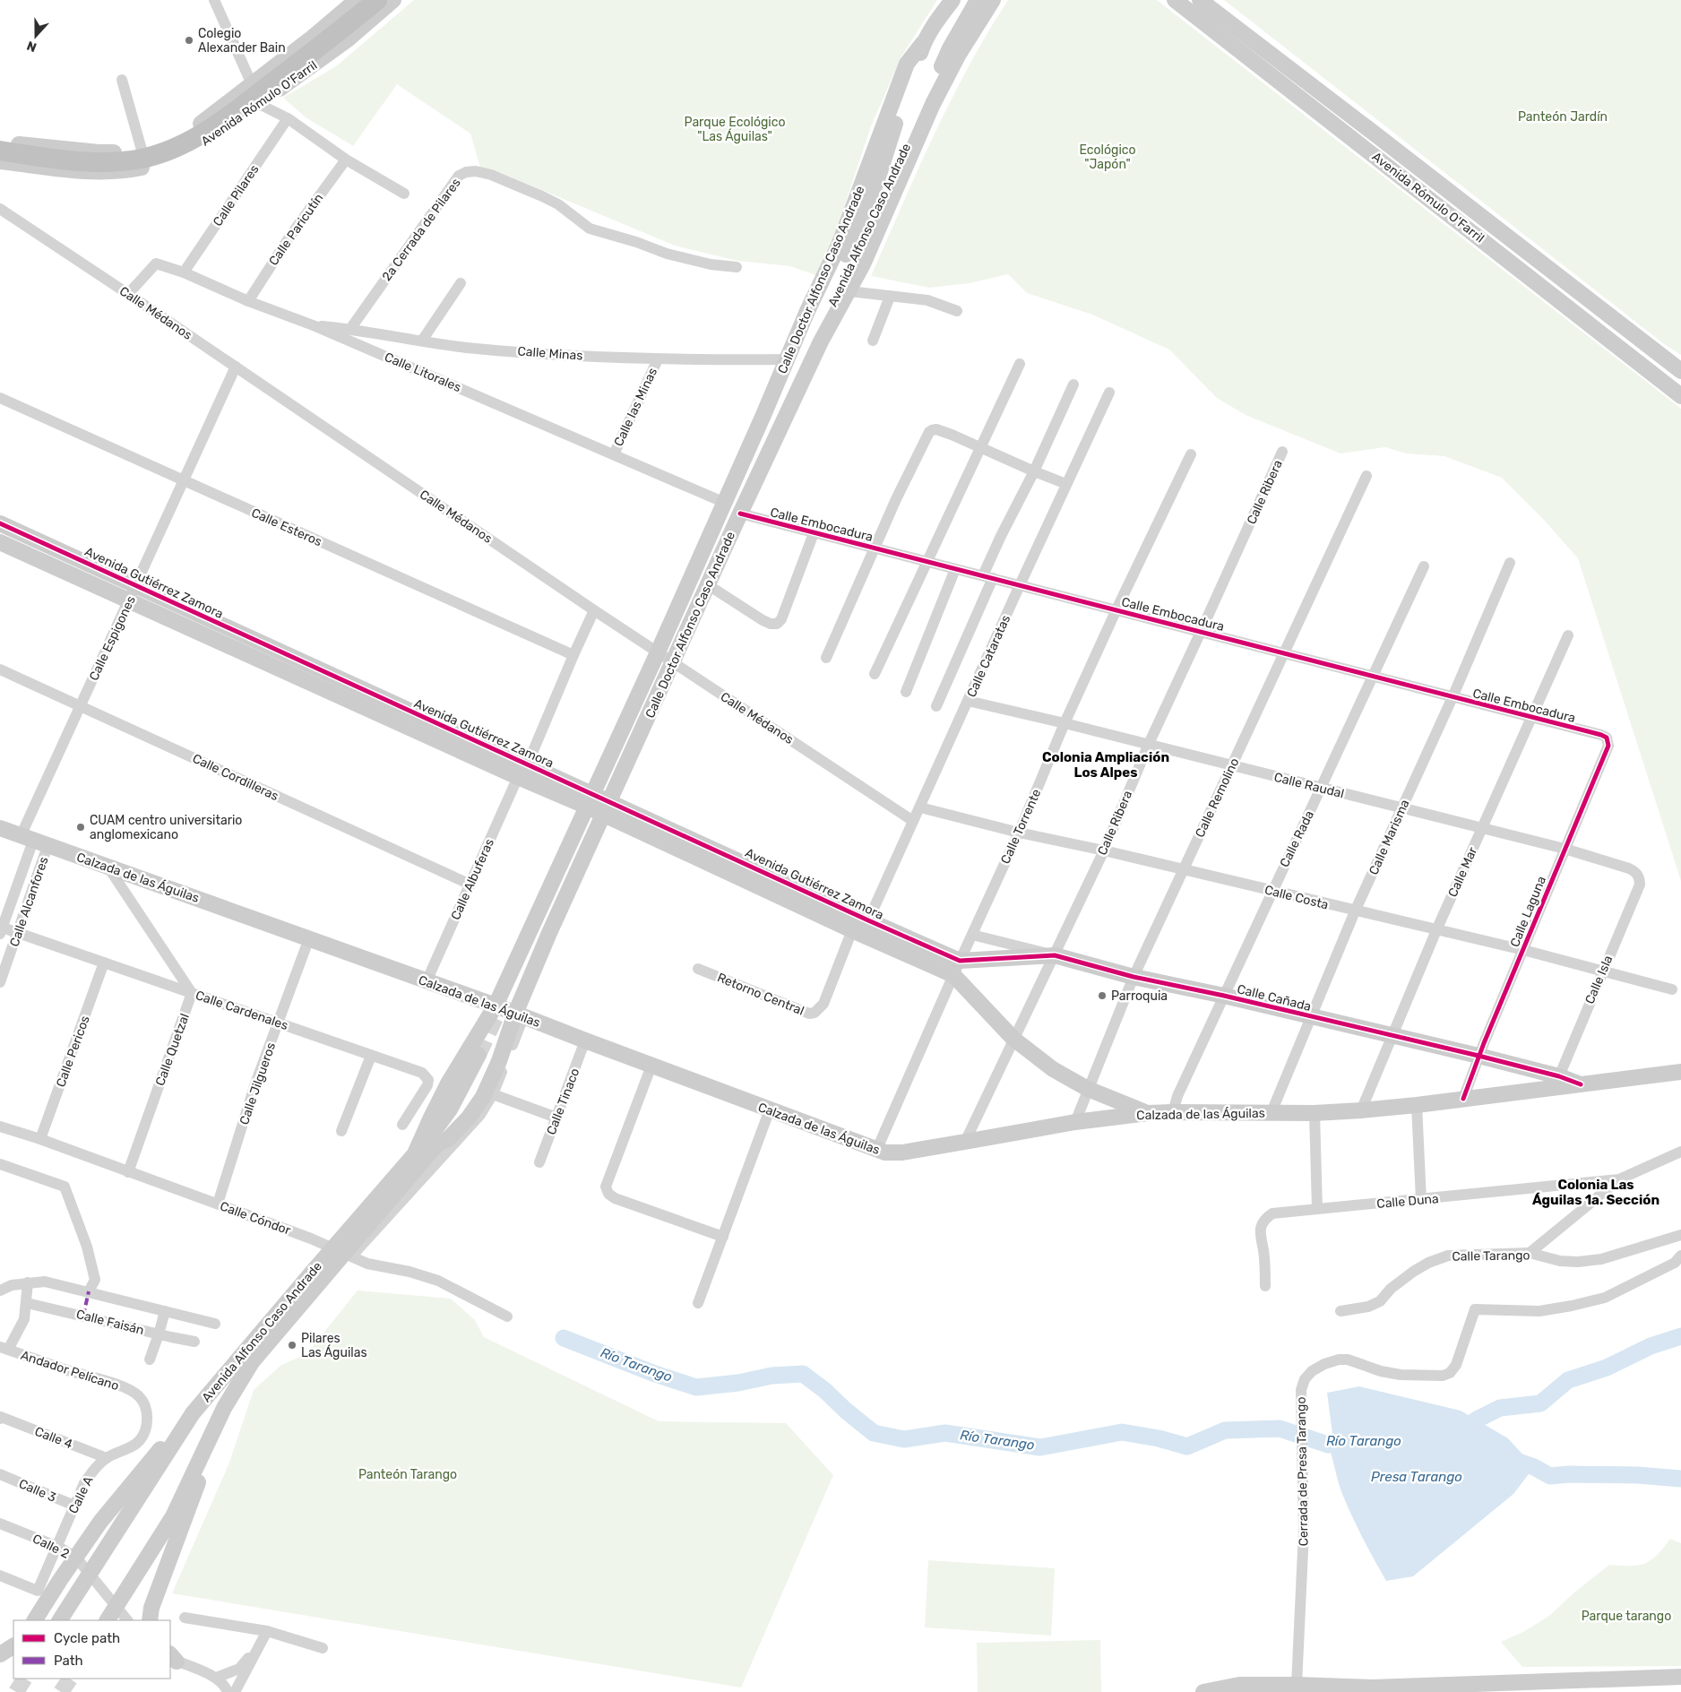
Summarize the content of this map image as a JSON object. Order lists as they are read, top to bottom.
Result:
{
  "streets": {
    "main road": [
      "Avenida Rómulo O'Farril",
      "Avenida Alfonso Caso Andrade",
      "Calle Doctor Alfonso Caso Andrade",
      "Avenida Gutiérrez Zamora",
      "Calzada de las Águilas",
      "Calle Cañada"
    ],
    "street": [
      "Calle Pilares",
      "Calle Paricutín",
      "2a Cerrada de Pilares",
      "Calle Médanos",
      "Calle Minas",
      "Calle Litorales",
      "Calle las Minas",
      "Calle Ribera",
      "Calle Embocadura",
      "Calle Esteros",
      "Calle Espigones",
      "Calle Cataratas",
      "Calle Cordilleras",
      "Calle Raudal",
      "Calle Remolino",
      "Calle Torrente",
      "Calle Marisma",
      "Calle Rada",
      "Calle Mar",
      "Calle Albuferas",
      "Calle Costa",
      "Calle Alcanfores",
      "Calle Laguna",
      "Calle Isla",
      "Retorno Central",
      "Calle Cardenales",
      "Calle Quetzal",
      "Calle Pericos",
      "Calle Jilgueros",
      "Calle Tinaco",
      "Calle Duna",
      "Calle Cóndor",
      "Calle Tarango",
      "Calle Faisán",
      "Andador Pelícano",
      "Calle 4",
      "Cerrada de Presa Tarango",
      "Calle 3",
      "Calle A",
      "Calle 2"
    ]
  },
  "crossings": [
    ["Calle Pilares", "Calle Litorales"],
    ["Avenida Alfonso Caso Andrade", "Calle Doctor Alfonso Caso Andrade"],
    ["Calle Paricutín", "Calle Litorales"],
    ["2a Cerrada de Pilares", "Calle Minas"],
    ["Calle Doctor Alfonso Caso Andrade", "Calle Médanos"],
    ["Calle Doctor Alfonso Caso Andrade", "Calle Minas"],
    ["Calle Doctor Alfonso Caso Andrade", "Calle Litorales"],
    ["Calle Doctor Alfonso Caso Andrade", "Calle Embocadura"],
    ["Calle Doctor Alfonso Caso Andrade", "Avenida Gutiérrez Zamora"],
    ["Calle Doctor Alfonso Caso Andrade", "Calzada de las Águilas"],
    ["Calle Médanos", "Calle Litorales"],
    ["Calle Médanos", "Calle Espigones"],
    ["Calle Médanos", "Calle Cataratas"],
    ["Calle Minas", "Calle Litorales"],
    ["Calle Minas", "Calle las Minas"],
    ["Calle Litorales", "Calle las Minas"],
    ["Calle Ribera", "Calle Embocadura"],
    ["Calle Ribera", "Calle Raudal"],
    ["Calle Ribera", "Calzada de las Águilas"],
    ["Calle Ribera", "Calle Costa"],
    ["Calle Ribera", "Calle Cañada"],
    ["Calle Embocadura", "Calle Cataratas"],
    ["Calle Embocadura", "Calle Remolino"],
    ["Calle Embocadura", "Calle Torrente"],
    ["Calle Embocadura", "Calle Marisma"],
    ["Calle Embocadura", "Calle Rada"],
    ["Calle Embocadura", "Calle Mar"],
    ["Calle Embocadura", "Calle Laguna"],
    ["Calle Esteros", "Calle Espigones"],
    ["Avenida Gutiérrez Zamora", "Calle Espigones"],
    ["Avenida Gutiérrez Zamora", "Calle Cataratas"],
    ["Avenida Gutiérrez Zamora", "Calle Torrente"],
    ["Avenida Gutiérrez Zamora", "Calle Albuferas"],
    ["Avenida Gutiérrez Zamora", "Retorno Central"],
    ["Avenida Gutiérrez Zamora", "Calle Cañada"],
    ["Calle Espigones", "Calle Cordilleras"],
    ["Calle Espigones", "Calzada de las Águilas"],
    ["Calle Espigones", "Calle Alcanfores"],
    ["Calle Cataratas", "Calle Raudal"],
    ["Calle Cataratas", "Calle Costa"],
    ["Calle Cordilleras", "Calle Albuferas"],
    ["Calle Raudal", "Calle Remolino"],
    ["Calle Raudal", "Calle Torrente"],
    ["Calle Raudal", "Calle Marisma"],
    ["Calle Raudal", "Calle Rada"],
    ["Calle Raudal", "Calle Mar"],
    ["Calle Raudal", "Calle Laguna"],
    ["Calle Raudal", "Calle Isla"],
    ["Calle Remolino", "Calzada de las Águilas"],
    ["Calle Remolino", "Calle Costa"],
    ["Calle Remolino", "Calle Cañada"],
    ["Calle Torrente", "Calzada de las Águilas"],
    ["Calle Torrente", "Calle Costa"],
    ["Calle Torrente", "Calle Cañada"],
    ["Calle Marisma", "Calzada de las Águilas"],
    ["Calle Marisma", "Calle Costa"],
    ["Calle Marisma", "Calle Cañada"],
    ["Calle Rada", "Calzada de las Águilas"],
    ["Calle Rada", "Calle Costa"],
    ["Calle Rada", "Calle Cañada"],
    ["Calle Mar", "Calzada de las Águilas"],
    ["Calle Mar", "Calle Costa"],
    ["Calle Mar", "Calle Cañada"],
    ["Calzada de las Águilas", "Calle Albuferas"],
    ["Calzada de las Águilas", "Calle Alcanfores"],
    ["Calzada de las Águilas", "Calle Laguna"],
    ["Calzada de las Águilas", "Calle Cañada"],
    ["Calzada de las Águilas", "Calle Jilgueros"],
    ["Calzada de las Águilas", "Calle Tinaco"],
    ["Calle Costa", "Calle Laguna"],
    ["Calle Costa", "Calle Isla"],
    ["Calle Alcanfores", "Calle Cardenales"],
    ["Calle Laguna", "Calle Cañada"],
    ["Calle Isla", "Calle Cañada"],
    ["Calle Cardenales", "Calle Quetzal"],
    ["Calle Cardenales", "Calle Pericos"],
    ["Calle Cardenales", "Calle Jilgueros"],
    ["Calle Quetzal", "Calle Cóndor"],
    ["Calle Pericos", "Calle Cóndor"],
    ["Calle Jilgueros", "Calle Cóndor"],
    ["Andador Pelícano", "Calle A"],
    ["Calle 4", "Calle A"],
    ["Calle 3", "Calle A"],
    ["Calle A", "Calle 2"]
  ],
  "districts": ["Colonia Ampliación Los Alpes", "Colonia Las Águilas 1a. Sección"],
  "water": ["Río Tarango", "Presa Tarango"],
  "parks": [
    "Panteón Jardín",
    "Parque Ecológico \"Las Águilas\"",
    "Ecológico \"Japón\"",
    "Panteón Tarango",
    "Parque tarango"
  ],
  "places": [
    "Colegio Alexander Bain",
    "CUAM centro universitario anglomexicano",
    "Parroquia",
    "Pilares Las Águilas"
  ],
  "legend": ["Cycle path", "Path"],
  "north": "bottom"
}
